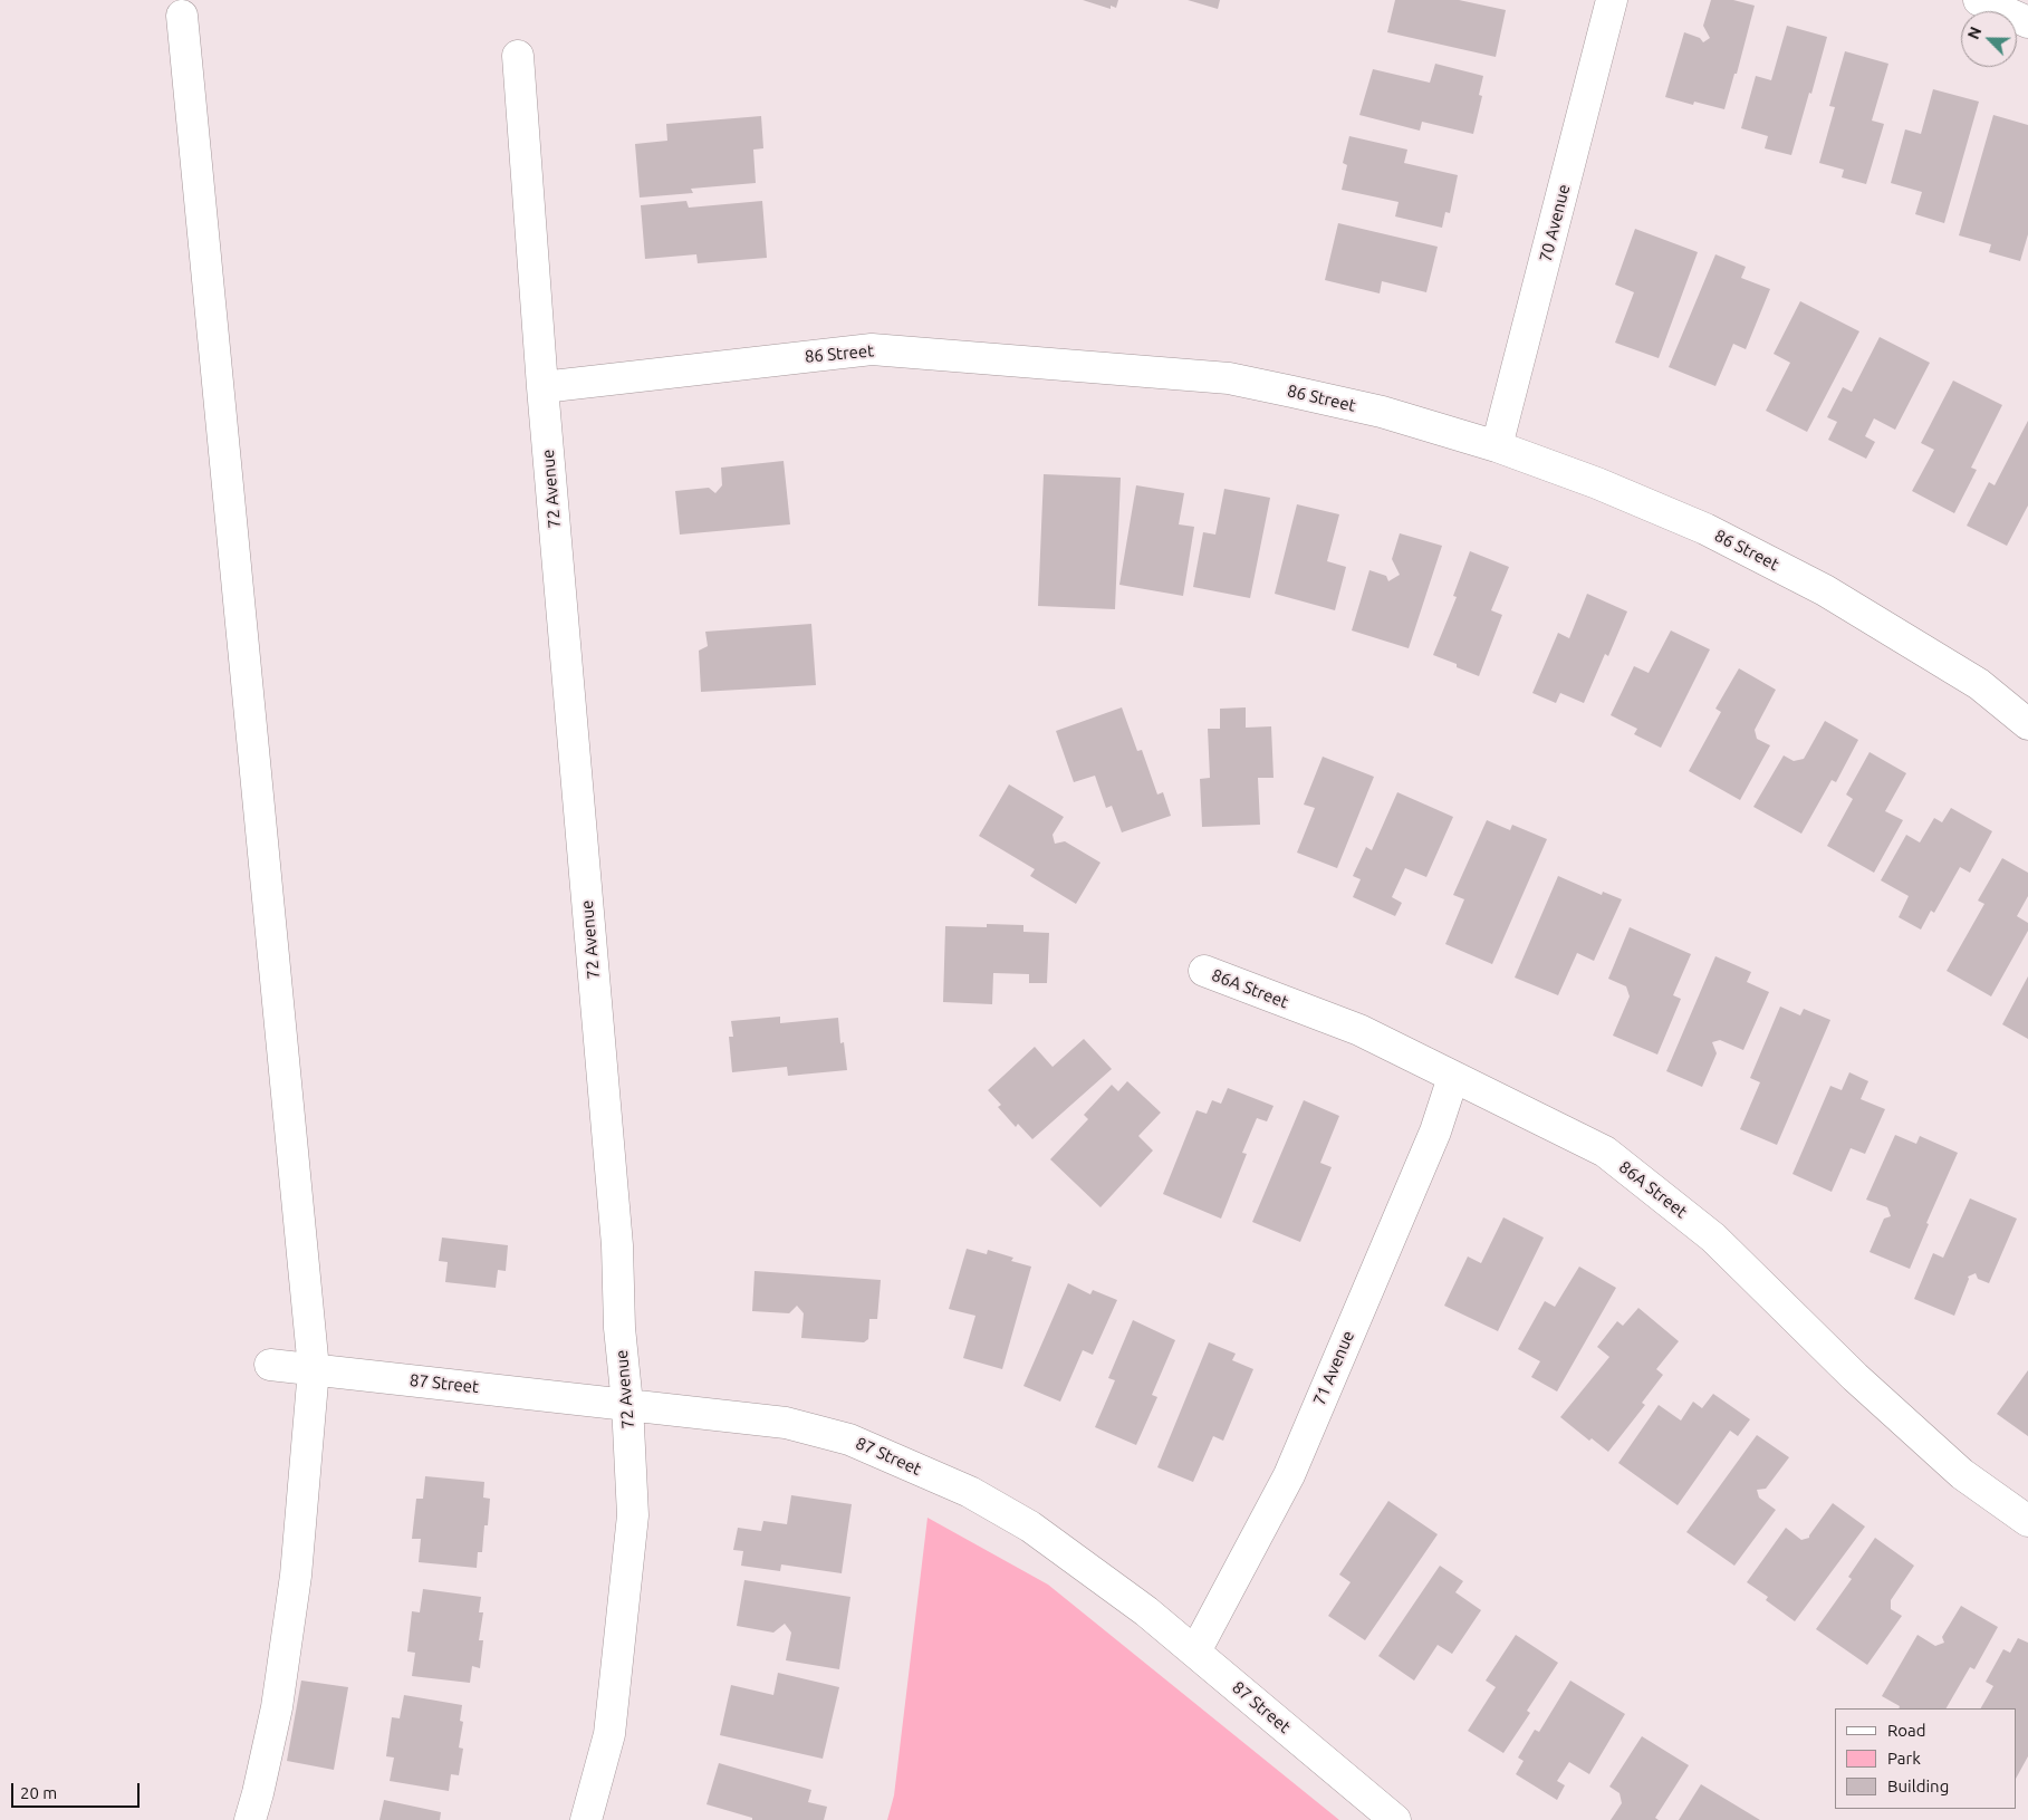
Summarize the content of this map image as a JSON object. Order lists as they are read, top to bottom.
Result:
{
  "streets": {
    "street": [
      "70 Avenue",
      "86 Street",
      "72 Avenue",
      "86A Street",
      "71 Avenue",
      "87 Street"
    ]
  },
  "crossings": [
    ["70 Avenue", "86 Street"],
    ["86 Street", "72 Avenue"],
    ["72 Avenue", "87 Street"],
    ["86A Street", "71 Avenue"],
    ["71 Avenue", "87 Street"]
  ],
  "legend": ["Road", "Park", "Building"],
  "scale_bar": "20 m",
  "north": "top left"
}
